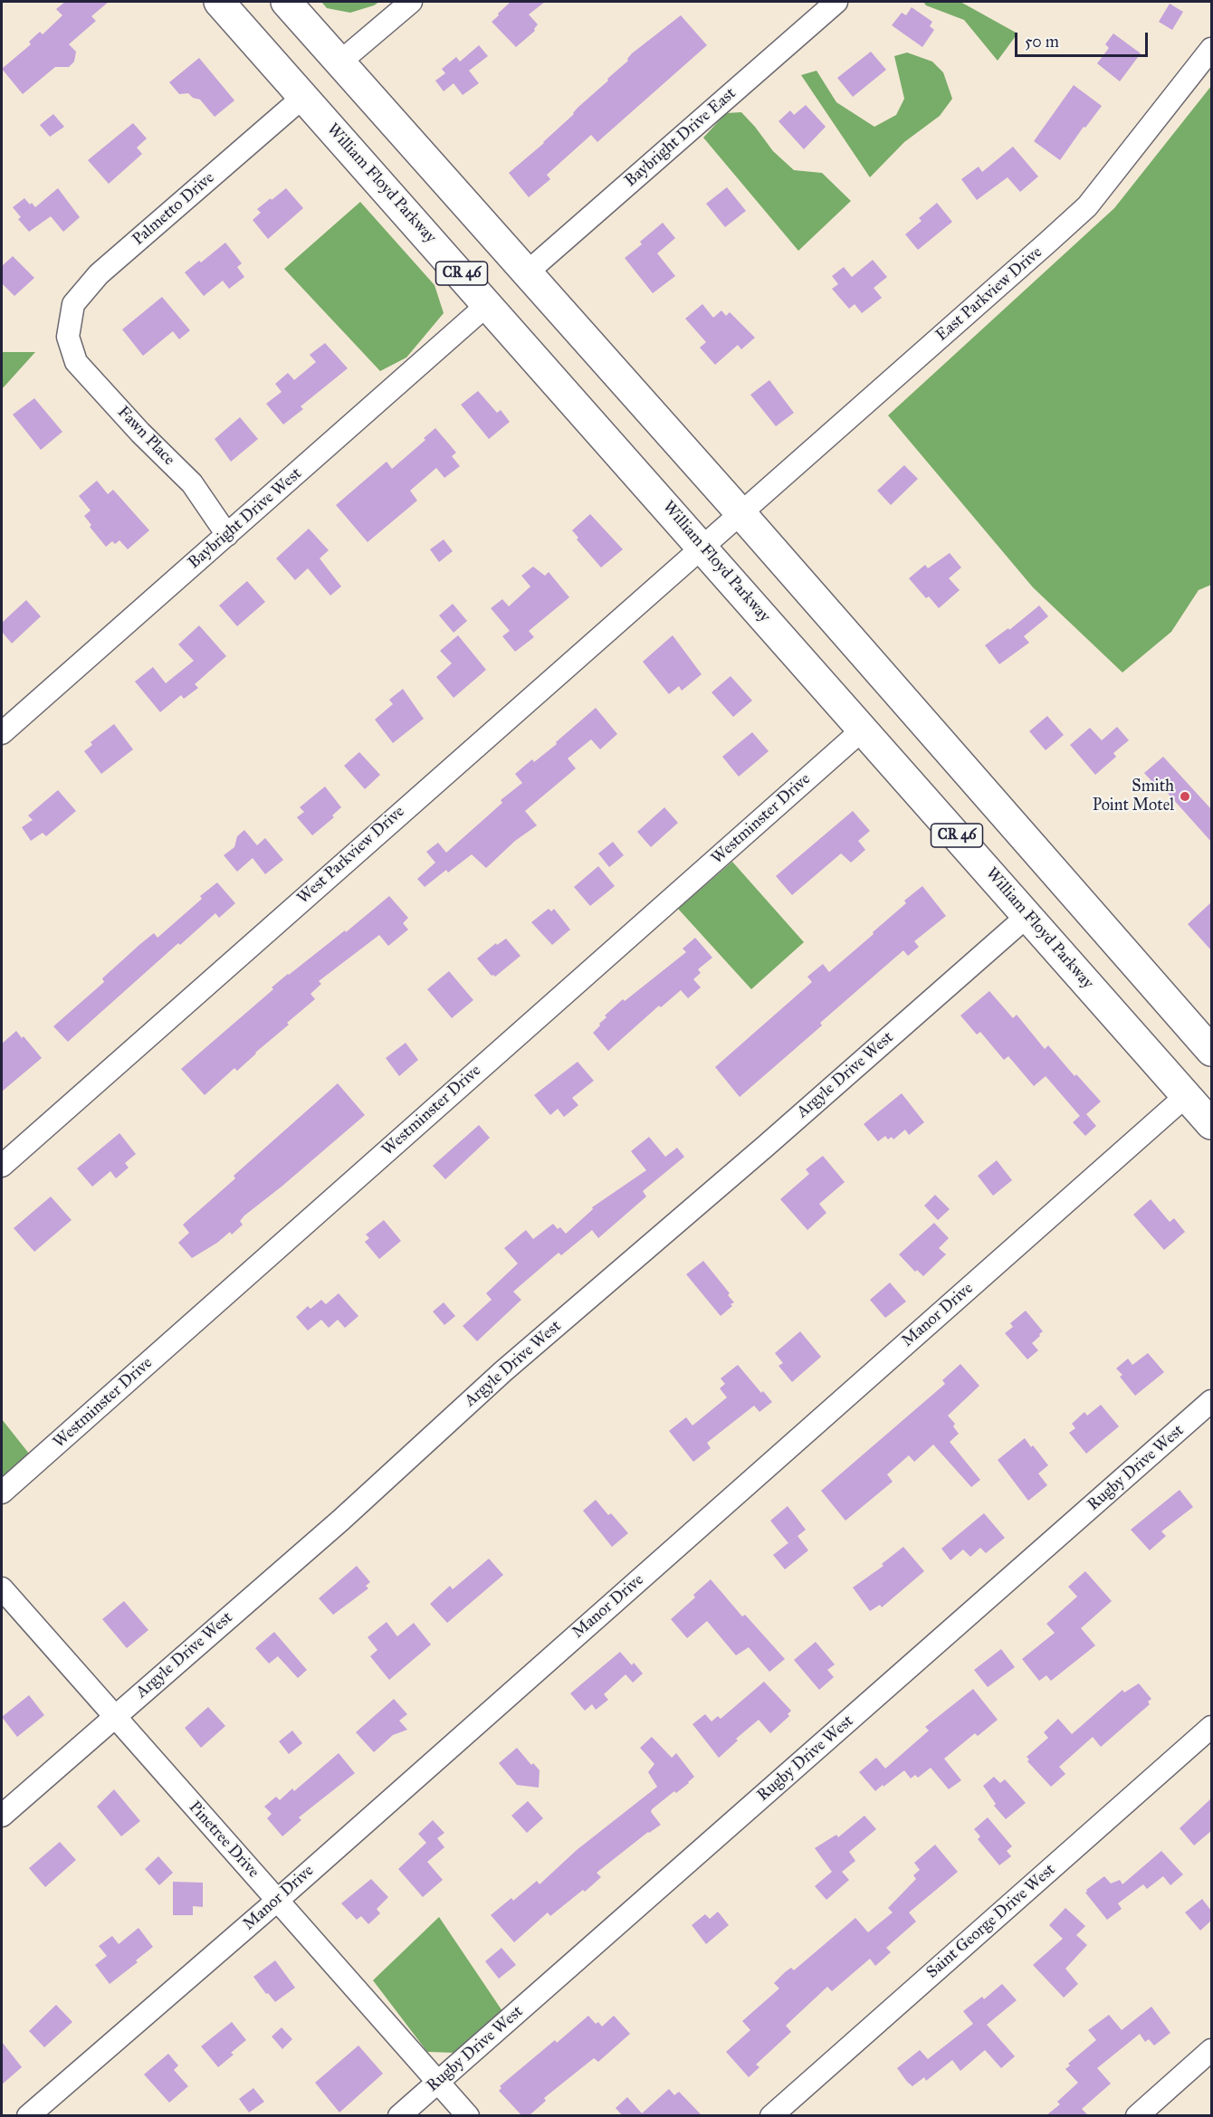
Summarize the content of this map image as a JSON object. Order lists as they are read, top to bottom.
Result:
{
  "streets": {
    "highway": ["William Floyd Parkway", "CR 46"],
    "street": [
      "Baybright Drive East",
      "Palmetto Drive",
      "East Parkview Drive",
      "Fawn Place",
      "Baybright Drive West",
      "Westminster Drive",
      "West Parkview Drive",
      "Argyle Drive West",
      "Manor Drive",
      "Rugby Drive West",
      "Pinetree Drive",
      "Saint George Drive West"
    ]
  },
  "crossings": [
    ["Baybright Drive East", "CR 46"],
    ["William Floyd Parkway", "Palmetto Drive"],
    ["William Floyd Parkway", "East Parkview Drive"],
    ["William Floyd Parkway", "Baybright Drive West"],
    ["William Floyd Parkway", "Westminster Drive"],
    ["William Floyd Parkway", "West Parkview Drive"],
    ["William Floyd Parkway", "Argyle Drive West"],
    ["William Floyd Parkway", "Manor Drive"],
    ["Palmetto Drive", "Fawn Place"],
    ["CR 46", "East Parkview Drive"],
    ["East Parkview Drive", "West Parkview Drive"],
    ["Fawn Place", "Baybright Drive West"],
    ["Argyle Drive West", "Pinetree Drive"],
    ["Manor Drive", "Pinetree Drive"],
    ["Rugby Drive West", "Pinetree Drive"]
  ],
  "places": ["Smith Point Motel"],
  "scale_bar": "50 m"
}
